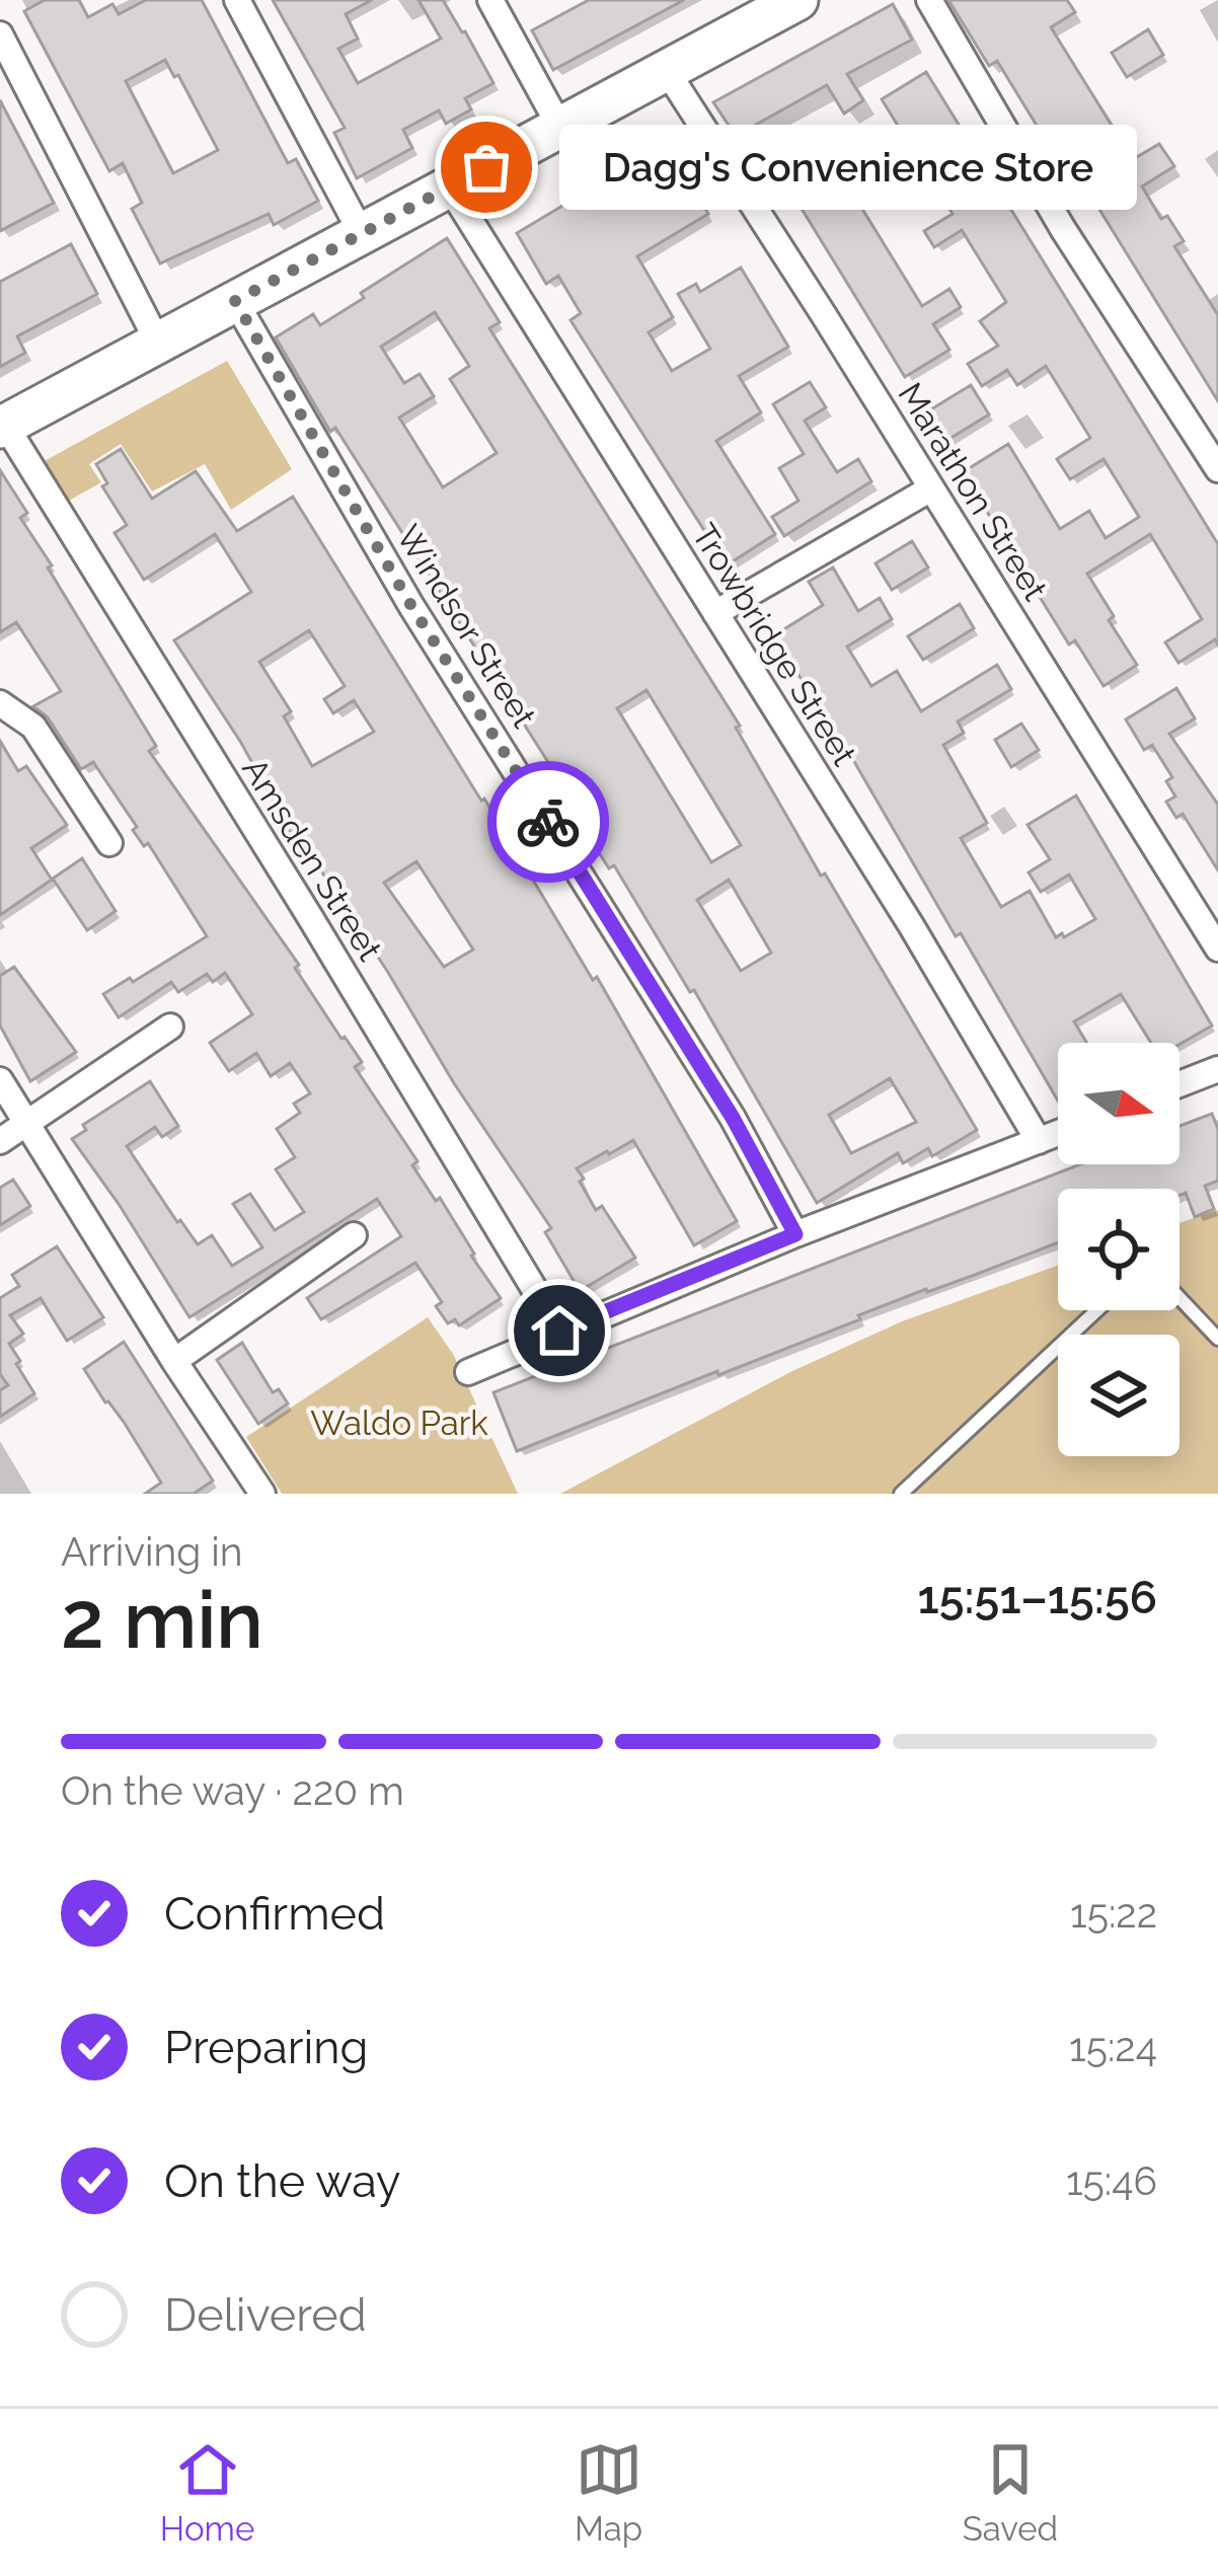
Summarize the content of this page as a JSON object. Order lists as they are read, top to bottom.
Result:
{
  "streets": {
    "street": [
      "Marathon Street",
      "Windsor Street",
      "Trowbridge Street",
      "Amsden Street"
    ]
  },
  "parks": ["Waldo Park"],
  "places": ["Dagg's Convenience Store"],
  "north": "right",
  "page": {
    "bubble": "Dagg's Convenience Store",
    "heading": ["2 min", "Arriving in", "15:51–15:56"],
    "bar": "On the way · 220 m",
    "list": [
      ["Confirmed", "15:22"],
      ["Preparing", "15:24"],
      ["On the way", "15:46"],
      "Delivered"
    ],
    "tabs": ["Home", "Map", "Saved"]
  }
}
